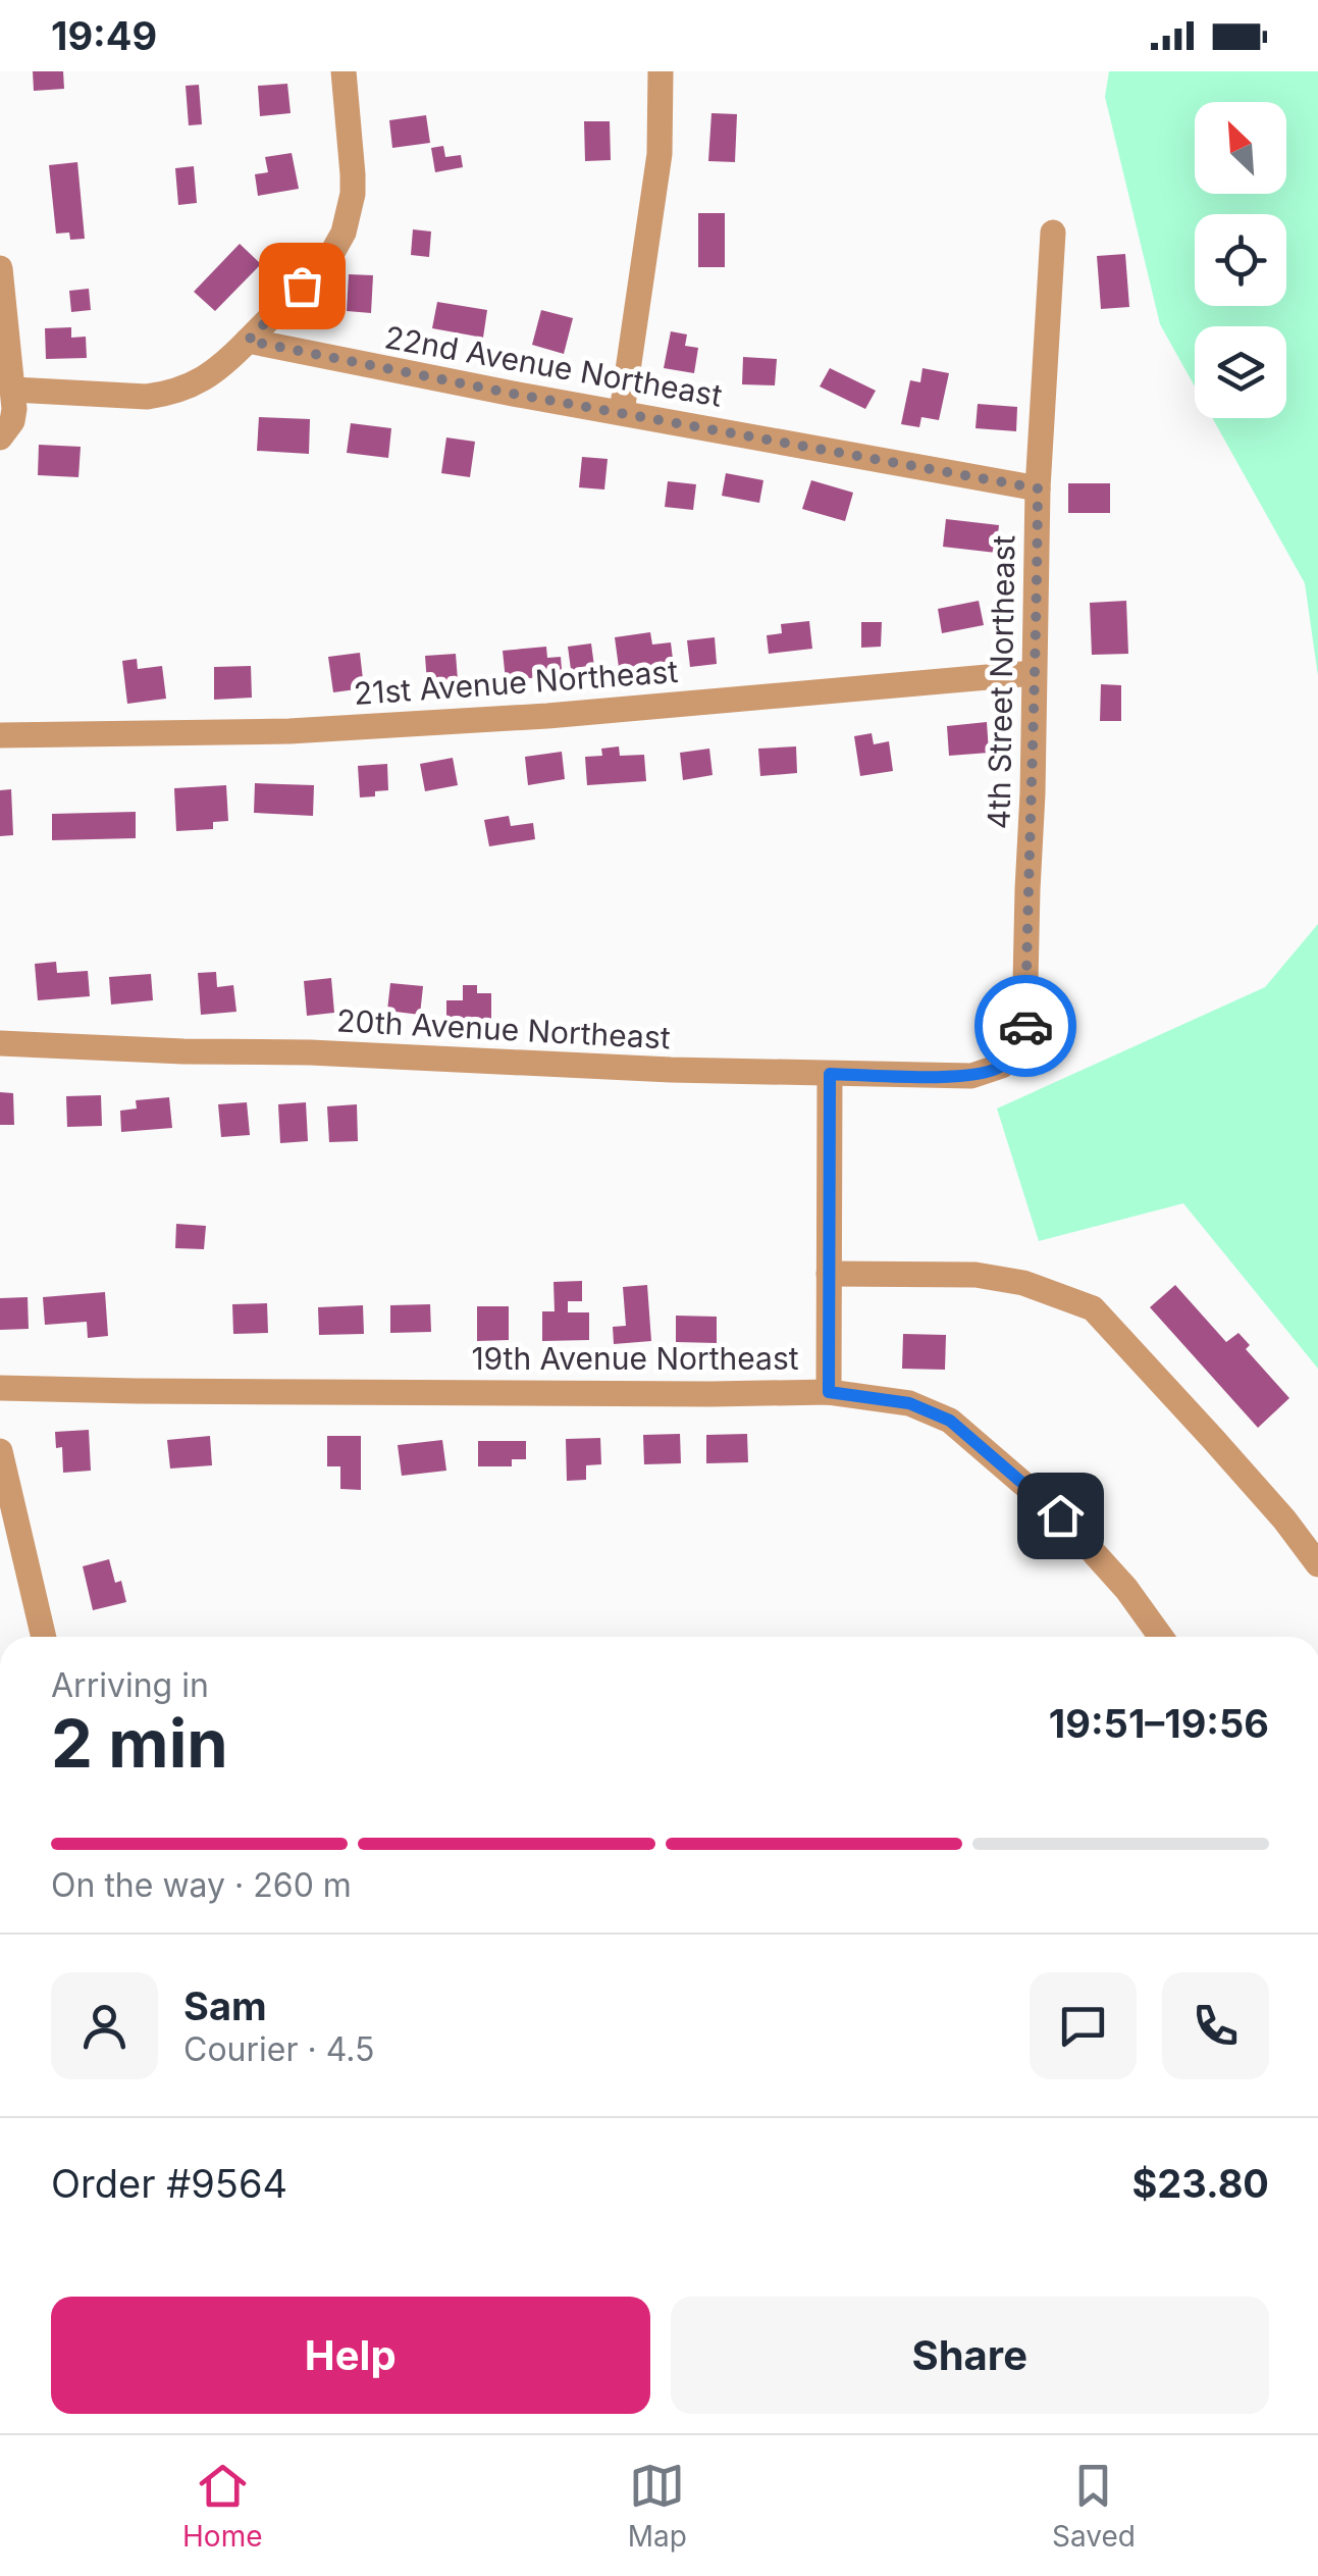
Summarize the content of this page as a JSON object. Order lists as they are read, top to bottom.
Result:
{
  "streets": {
    "street": [
      "22nd Avenue Northeast",
      "21st Avenue Northeast",
      "4th Street Northeast",
      "20th Avenue Northeast",
      "19th Avenue Northeast"
    ]
  },
  "crossings": [
    ["22nd Avenue Northeast", "4th Street Northeast"],
    ["21st Avenue Northeast", "4th Street Northeast"],
    ["4th Street Northeast", "20th Avenue Northeast"]
  ],
  "north": "top left",
  "page": {
    "status": "19:49",
    "heading": ["2 min", "Arriving in", "19:51–19:56"],
    "panel": [
      "Sam",
      "Courier · 4.5",
      "Order #9564",
      "$23.80"
    ],
    "bar": "On the way · 260 m",
    "buttons": ["Help", "Share"],
    "tabs": ["Home", "Map", "Saved"]
  }
}
